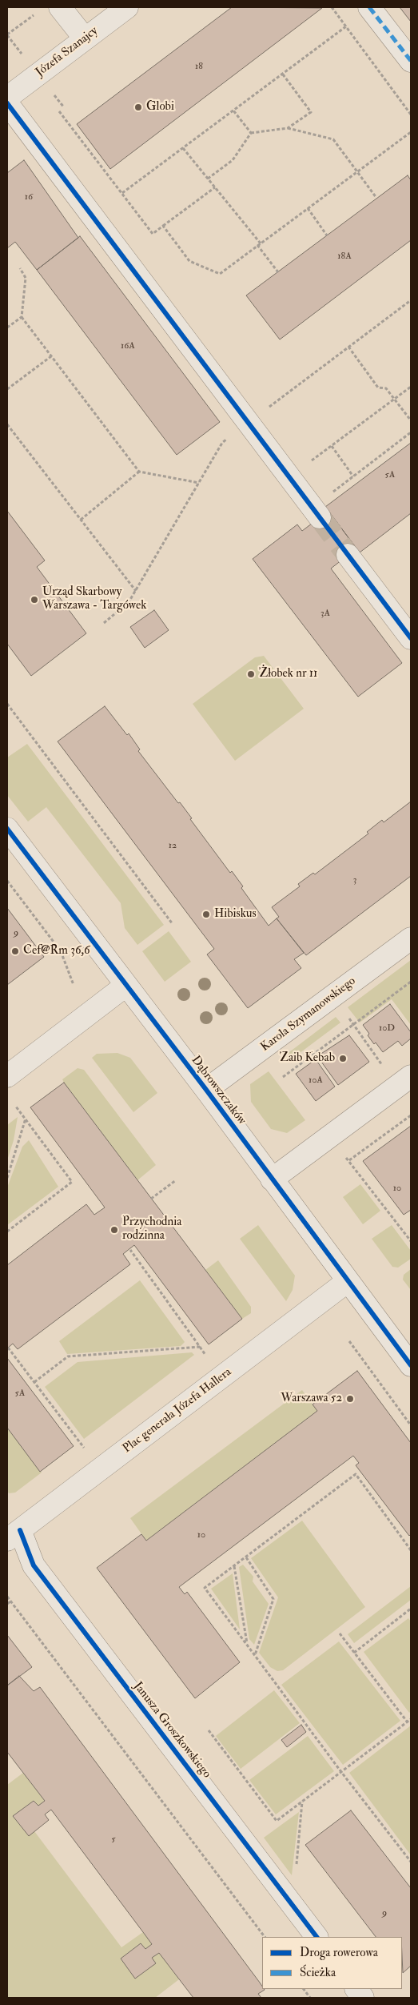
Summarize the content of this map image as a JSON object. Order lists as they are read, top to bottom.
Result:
{
  "streets": {
    "street": [
      "Józefa Szanajcy",
      "Karola Szymanowskiego",
      "Dąbrowszczaków",
      "Plac generała Józefa Hallera",
      "Janusza Groszkowskiego"
    ]
  },
  "crossings": [
    ["Karola Szymanowskiego", "Dąbrowszczaków"],
    ["Dąbrowszczaków", "Plac generała Józefa Hallera"],
    ["Plac generała Józefa Hallera", "Janusza Groszkowskiego"]
  ],
  "places": [
    "Globi",
    "Urząd Skarbowy Warszawa - Targówek",
    "Żłobek nr 11",
    "Hibiskus",
    "Cef@Rm 36,6",
    "Zaib Kebab",
    "Przychodnia rodzinna",
    "Warszawa 52"
  ],
  "house_numbers": [
    "18",
    "16",
    "18A",
    "16A",
    "5A",
    "3A",
    "12",
    "3",
    "9",
    "10D",
    "10A",
    "10",
    "5A",
    "10",
    "5",
    "9"
  ],
  "legend": ["Droga rowerowa", "Ścieżka"]
}
